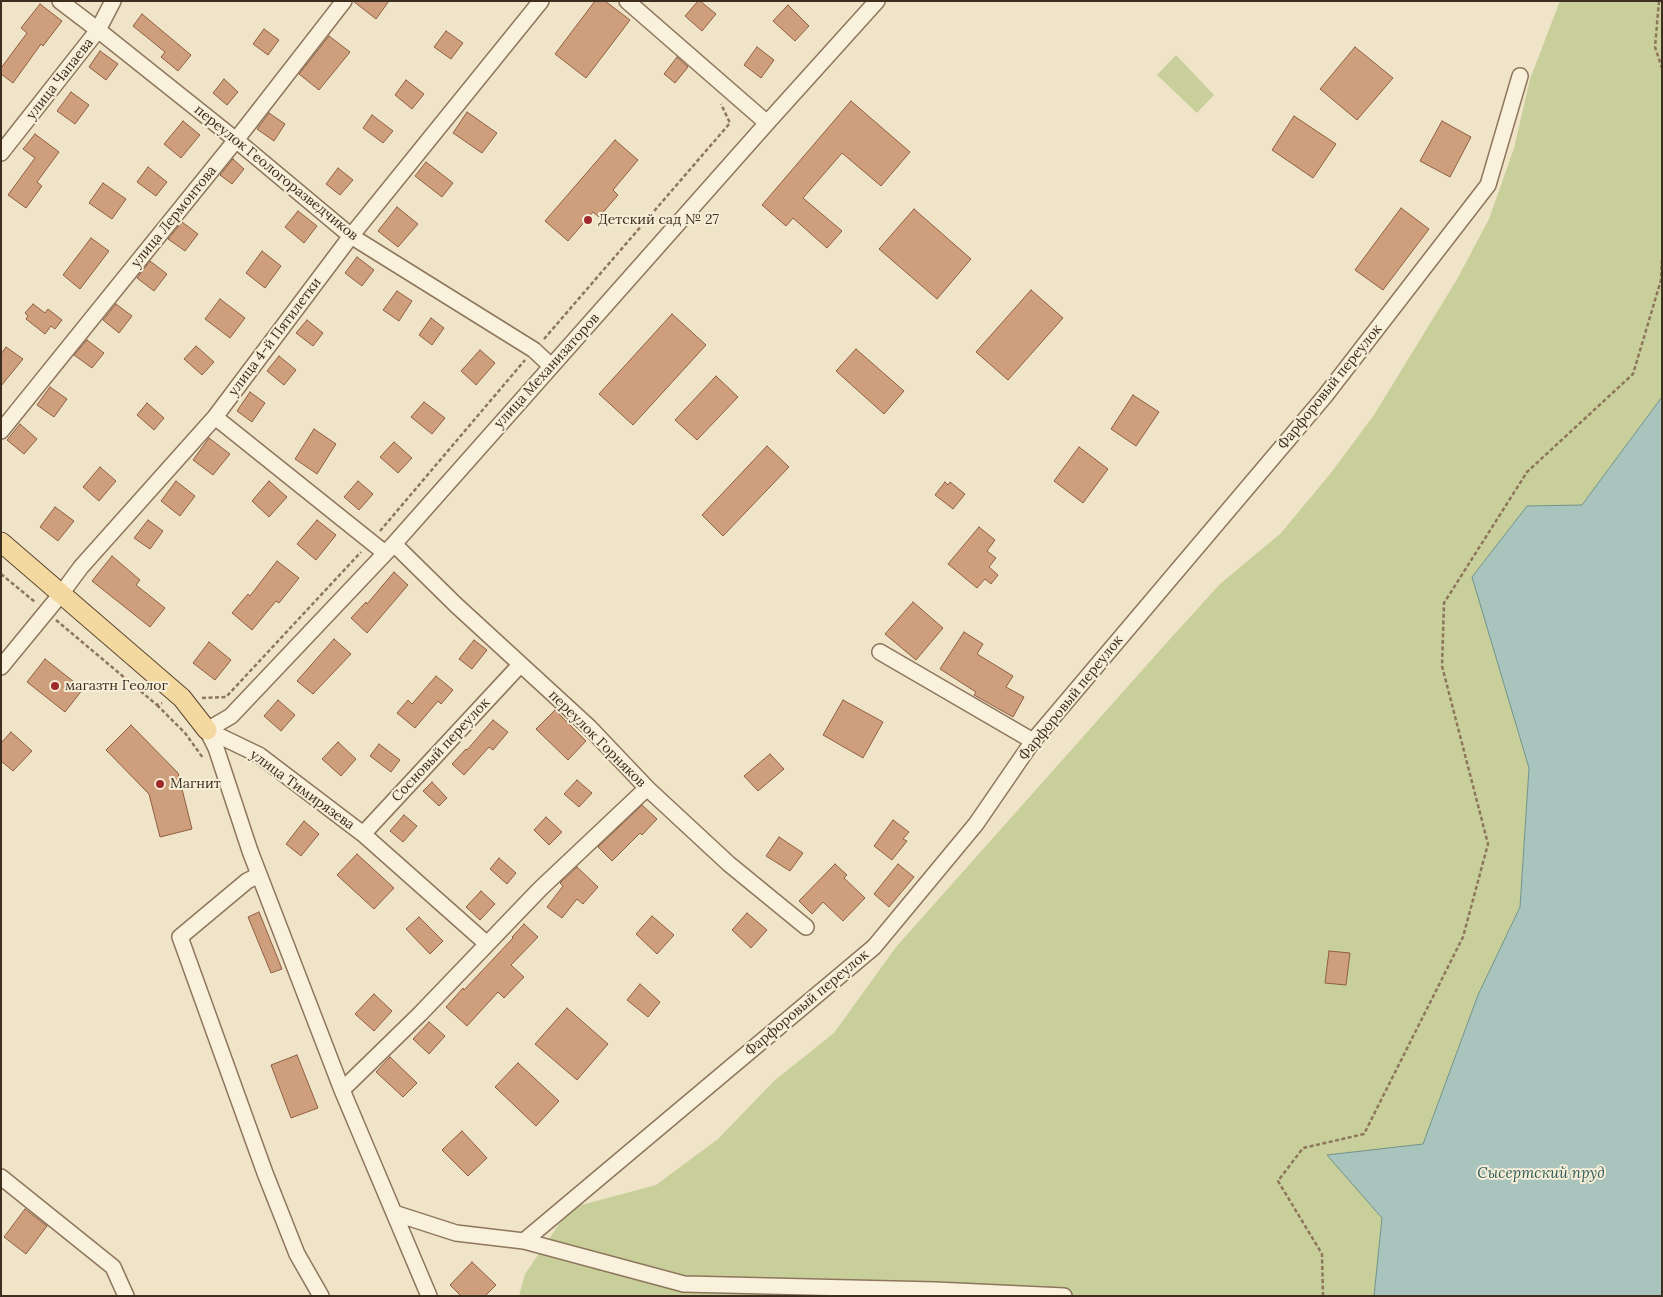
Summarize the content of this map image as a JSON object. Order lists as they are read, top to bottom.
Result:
{
  "streets": {
    "main road": ["улица Тимирязева"],
    "street": [
      "улица Чапаева",
      "переулок Геологоразведчиков",
      "улица Лермонтова",
      "улица 4-й Пятилетки",
      "улица Механизаторов",
      "Фарфоровый переулок",
      "переулок Горняков",
      "Сосновый переулок"
    ]
  },
  "crossings": [
    ["улица Чапаева", "переулок Геологоразведчиков"],
    ["переулок Геологоразведчиков", "улица Лермонтова"],
    ["переулок Геологоразведчиков", "улица 4-й Пятилетки"],
    ["переулок Геологоразведчиков", "улица Механизаторов"],
    ["улица 4-й Пятилетки", "переулок Горняков"],
    ["улица 4-й Пятилетки", "улица Тимирязева"],
    ["улица Механизаторов", "переулок Горняков"],
    ["улица Механизаторов", "улица Тимирязева"],
    ["переулок Горняков", "Сосновый переулок"],
    ["Сосновый переулок", "улица Тимирязева"]
  ],
  "water": ["Сысертский пруд"],
  "places": ["Детский сад № 27", "магазтн Геолог", "Магнит"]
}
